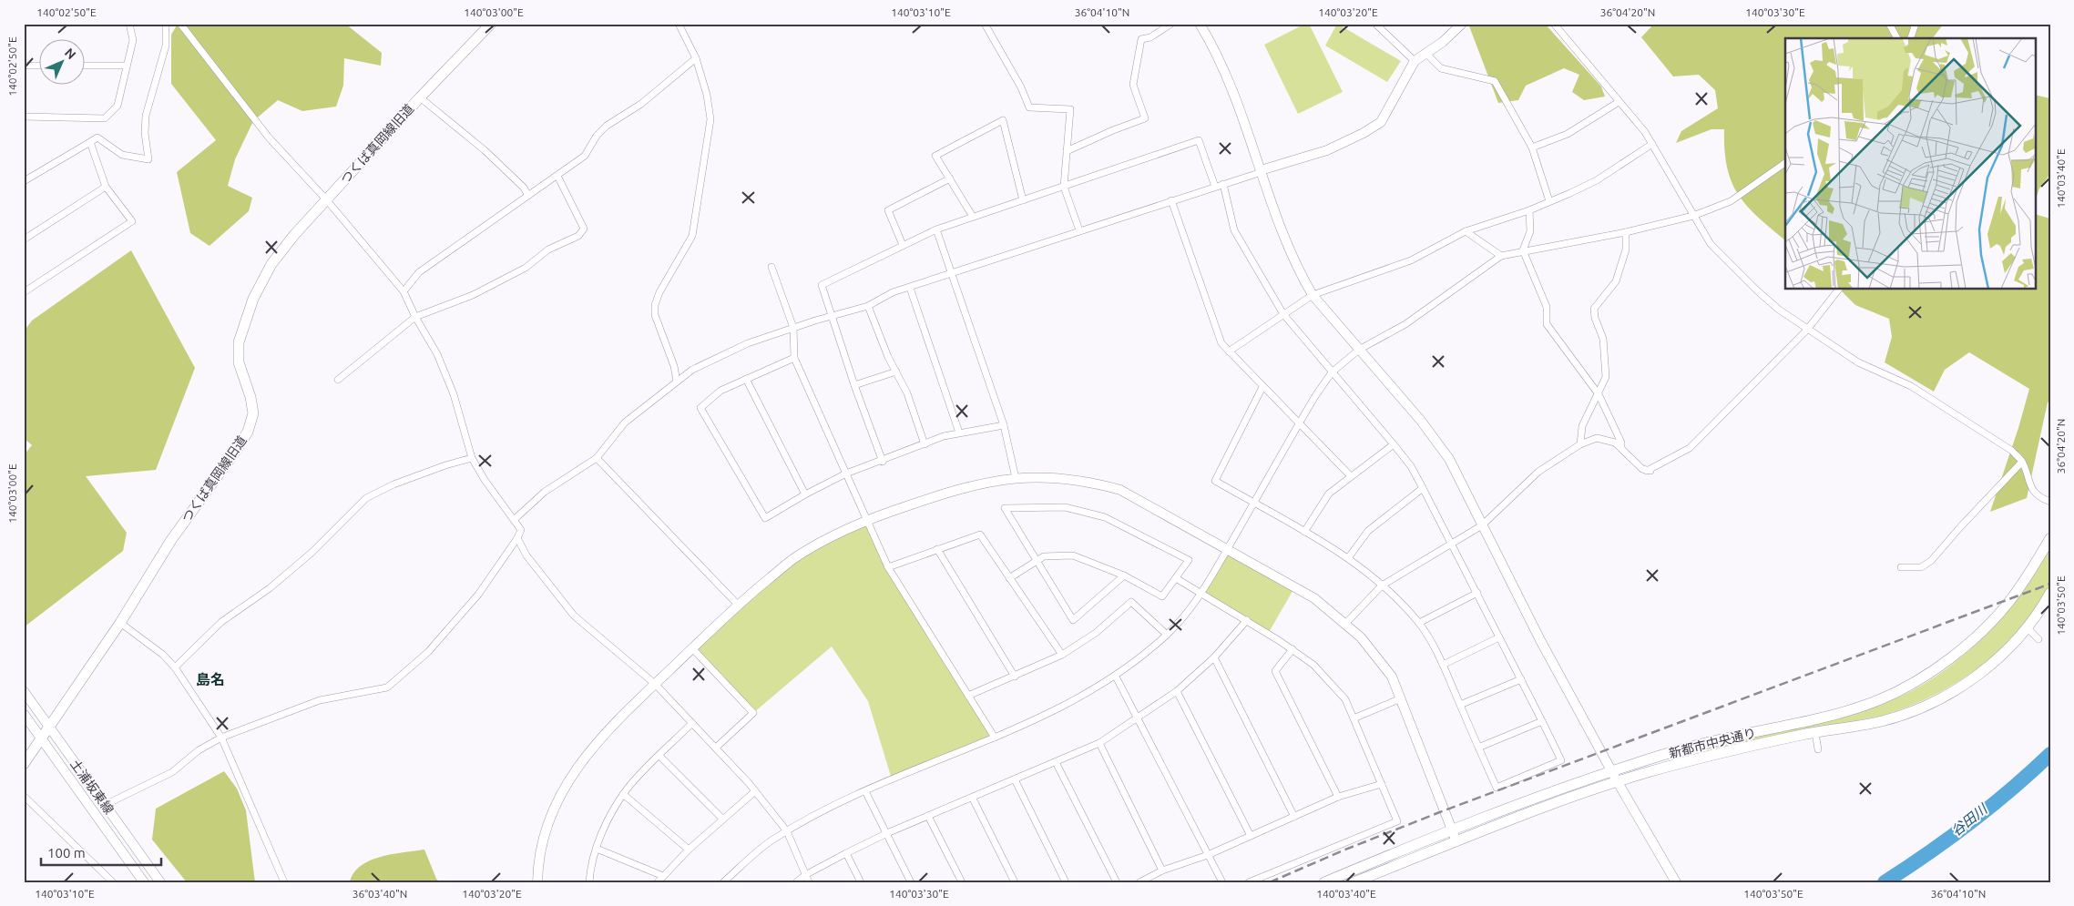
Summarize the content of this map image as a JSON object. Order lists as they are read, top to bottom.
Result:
{
  "streets": {
    "main road": ["つくば真岡線旧道", "新都市中央通り"],
    "street": ["土浦坂東線"]
  },
  "crossings": [
    ["つくば真岡線旧道", "土浦坂東線"]
  ],
  "districts": ["島名"],
  "water": ["谷田川"],
  "scale_bar": "100 m",
  "north": "top right",
  "coordinates": [
    "140°02'50\"E",
    "140°03'00\"E",
    "140°03'10\"E",
    "36°04'10\"N",
    "140°03'20\"E",
    "36°04'20\"N",
    "140°03'30\"E",
    "140°03'40\"E",
    "140°03'50\"E",
    "36°03'40\"N"
  ]
}
